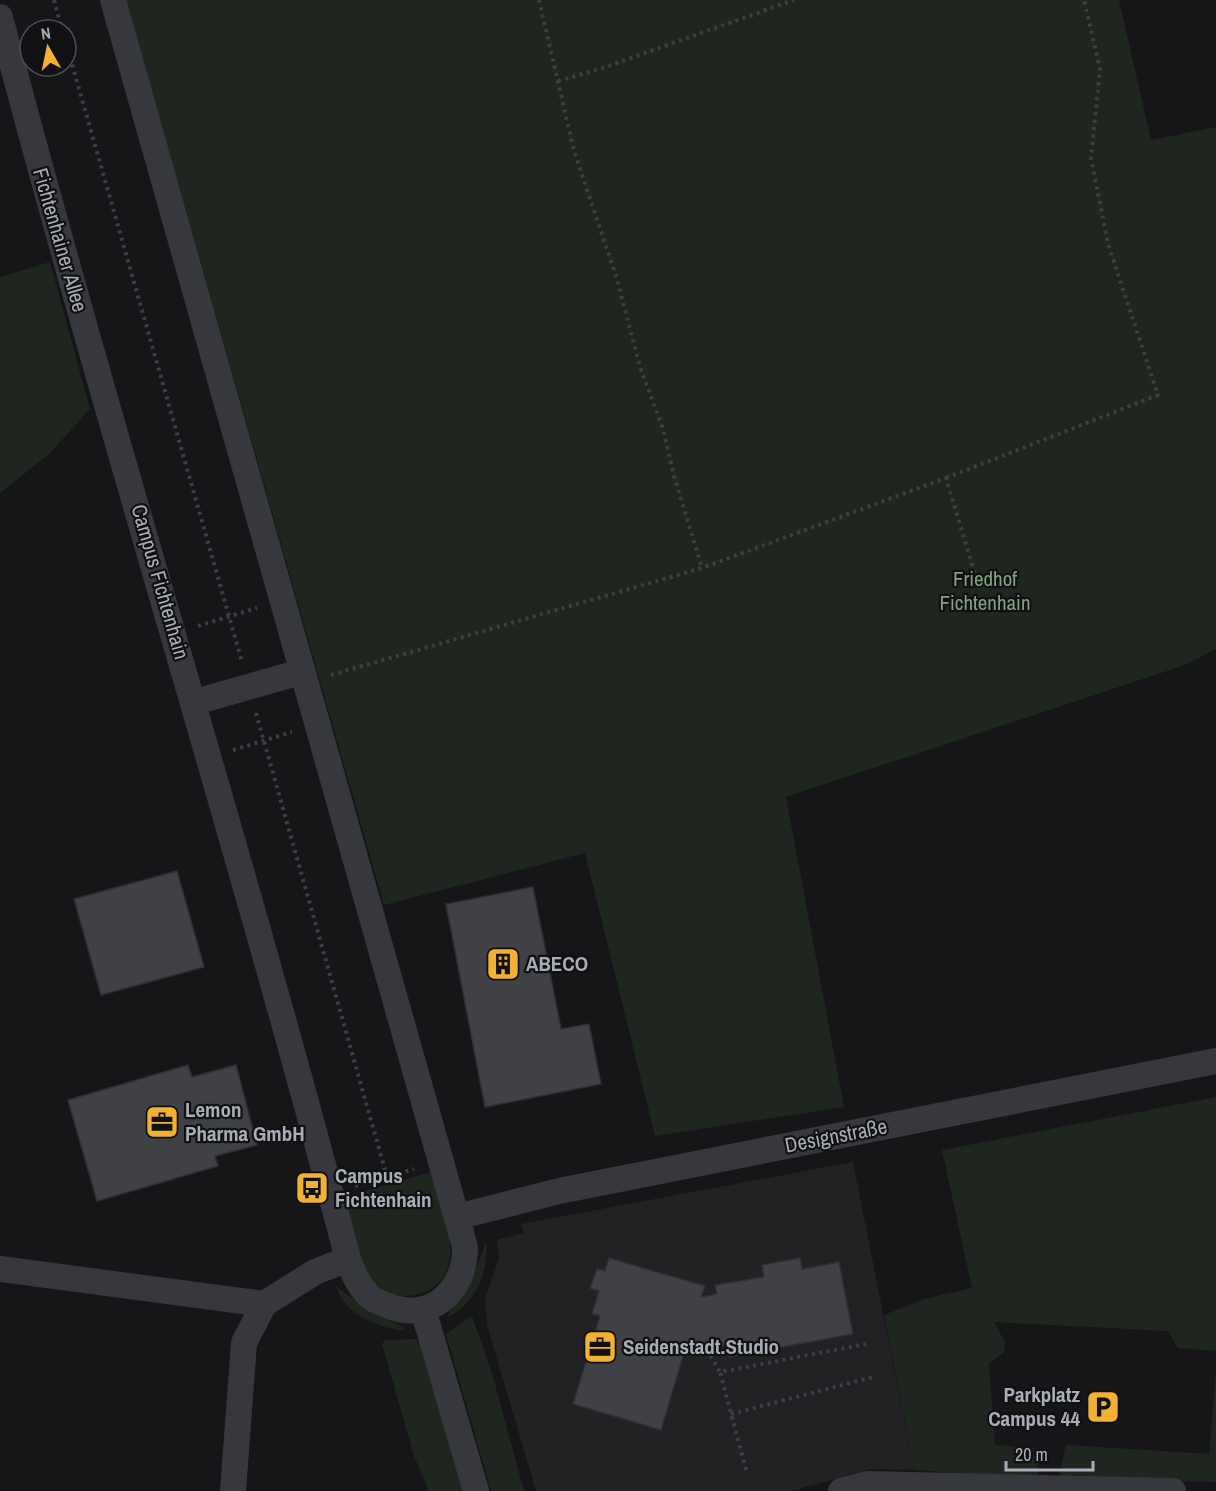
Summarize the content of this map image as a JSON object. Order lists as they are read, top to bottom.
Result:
{
  "streets": {
    "street": ["Fichtenhainer Allee", "Campus Fichtenhain", "Designstraße"]
  },
  "crossings": [
    ["Fichtenhainer Allee", "Campus Fichtenhain"]
  ],
  "parks": ["Friedhof Fichtenhain"],
  "places": {
    "building": ["ABECO"],
    "office": ["Lemon Pharma GmbH", "Seidenstadt.Studio"],
    "bus stop": ["Campus Fichtenhain"],
    "parking": ["Parkplatz Campus 44"]
  },
  "scale_bar": "20 m",
  "north": "top"
}
